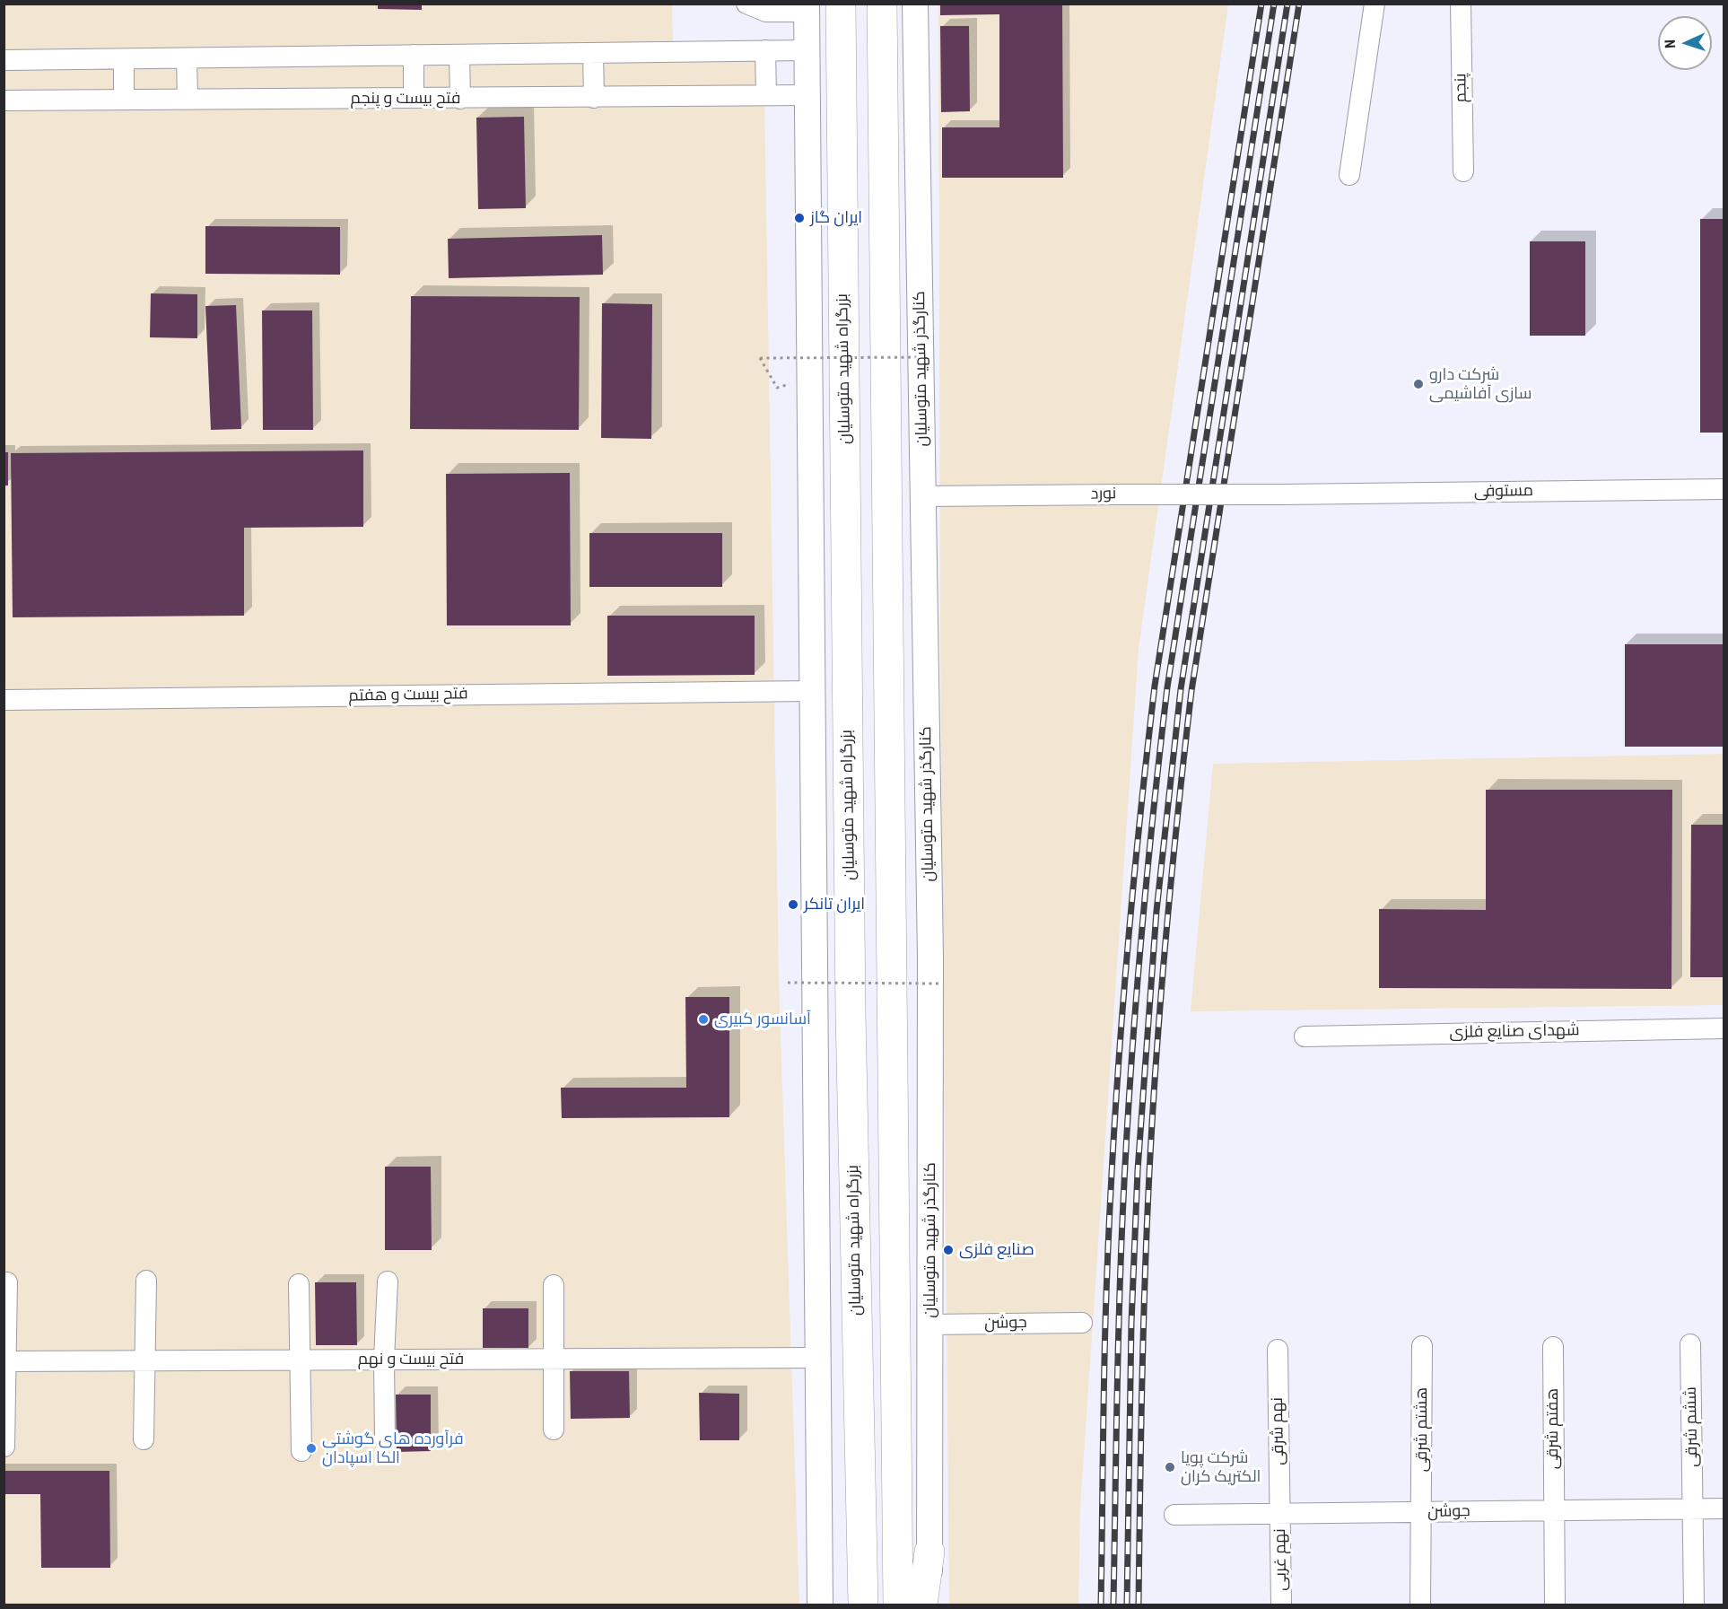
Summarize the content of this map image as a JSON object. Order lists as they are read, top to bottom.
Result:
{
  "streets": {
    "highway": ["بزرگراه شهید متوسلیان"],
    "main road": ["کنارگذر شهید متوسلیان"],
    "street": [
      "پنجم",
      "فتح بیست و پنجم",
      "مستوفی",
      "نورد",
      "فتح بیست و هفتم",
      "شهدای صنایع فلزی",
      "جوشن",
      "فتح بیست و نهم",
      "ششم شرقی",
      "هفتم شرقی",
      "هشتم شرقی",
      "نهم شرقی",
      "نهم غربی"
    ]
  },
  "crossings": [
    ["کنارگذر شهید متوسلیان", "نورد"],
    ["کنارگذر شهید متوسلیان", "جوشن"],
    ["مستوفی", "نورد"],
    ["جوشن", "ششم شرقی"],
    ["جوشن", "هفتم شرقی"],
    ["جوشن", "هشتم شرقی"],
    ["جوشن", "نهم شرقی"],
    ["جوشن", "نهم غربی"],
    ["نهم شرقی", "نهم غربی"]
  ],
  "places": [
    "ایران گاز",
    "شرکت دارو سازی آفاشیمی",
    "ایران تانکر",
    "آسانسور کبیری",
    "صنایع فلزی",
    "فرآورده های گوشتی الکا اسپادان",
    "شرکت پویا الکتریک کران"
  ],
  "north": "left"
}
